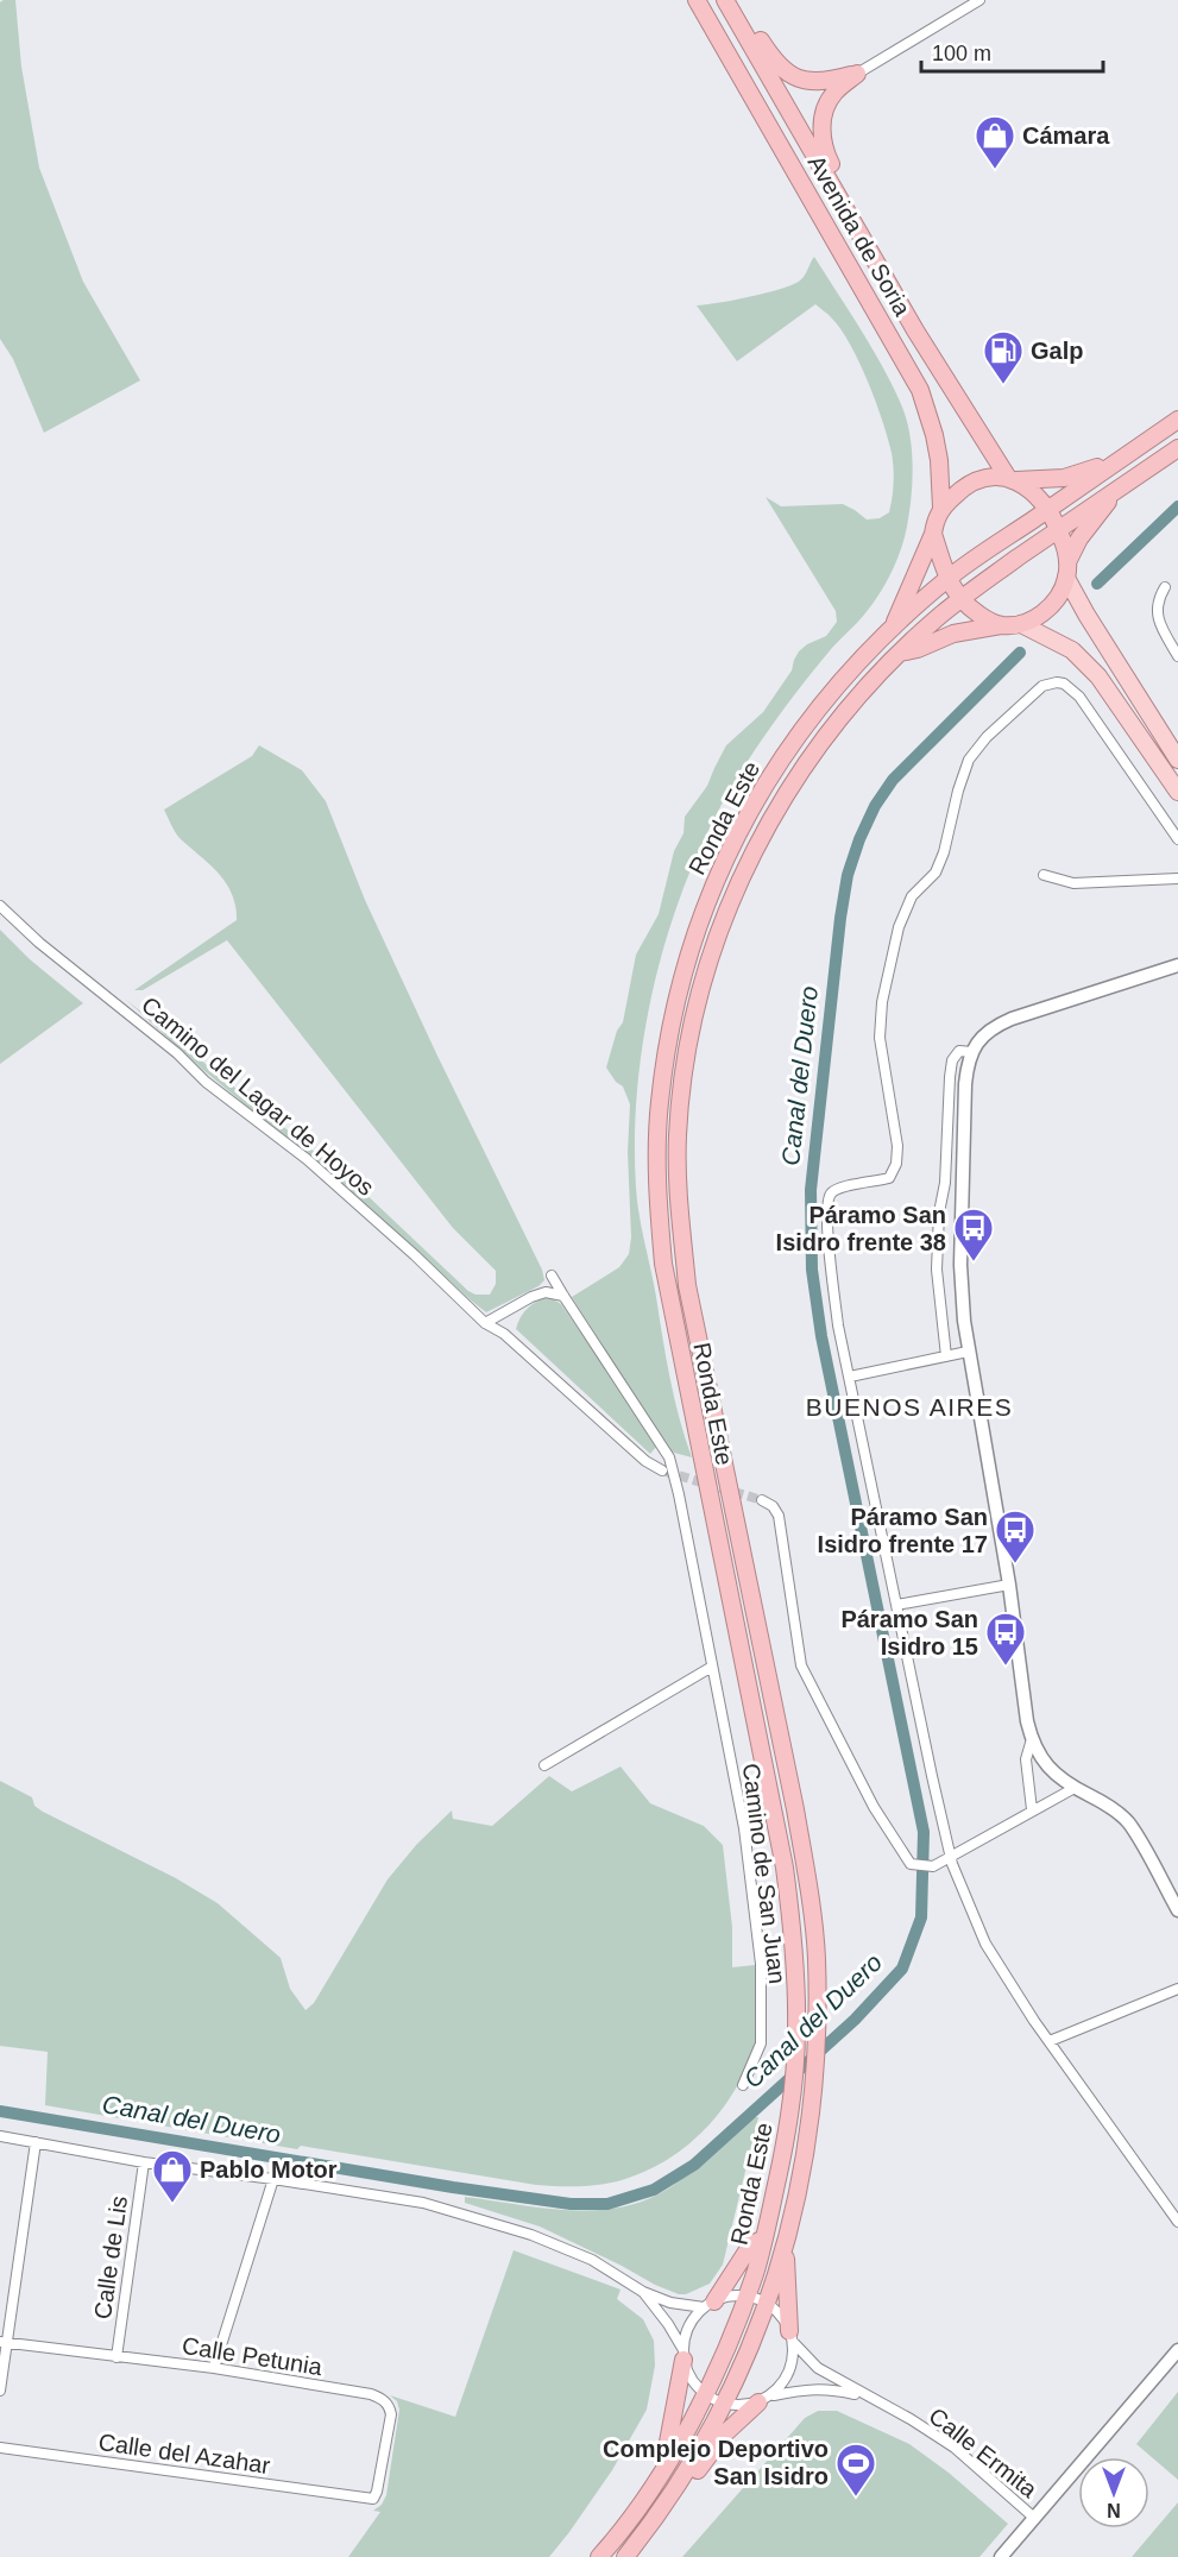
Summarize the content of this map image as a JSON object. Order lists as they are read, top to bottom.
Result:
{
  "streets": {
    "highway": ["Avenida de Soria", "Ronda Este"],
    "street": [
      "Camino del Lagar de Hoyos",
      "Camino de San Juan",
      "Calle de Lis",
      "Calle Petunia",
      "Calle Ermita",
      "Calle del Azahar"
    ]
  },
  "crossings": [
    ["Avenida de Soria", "Ronda Este"],
    ["Ronda Este", "Calle Ermita"],
    ["Calle de Lis", "Calle Petunia"],
    ["Calle Petunia", "Calle del Azahar"]
  ],
  "districts": ["BUENOS AIRES"],
  "water": ["Canal del Duero"],
  "places": {
    "shop": ["Cámara", "Pablo Motor"],
    "fuel station": ["Galp"],
    "bus stop": ["Páramo San Isidro frente 38", "Páramo San Isidro frente 17", "Páramo San Isidro 15"],
    "sports": ["Complejo Deportivo San Isidro"]
  },
  "scale_bar": "100 m",
  "north": "bottom"
}
